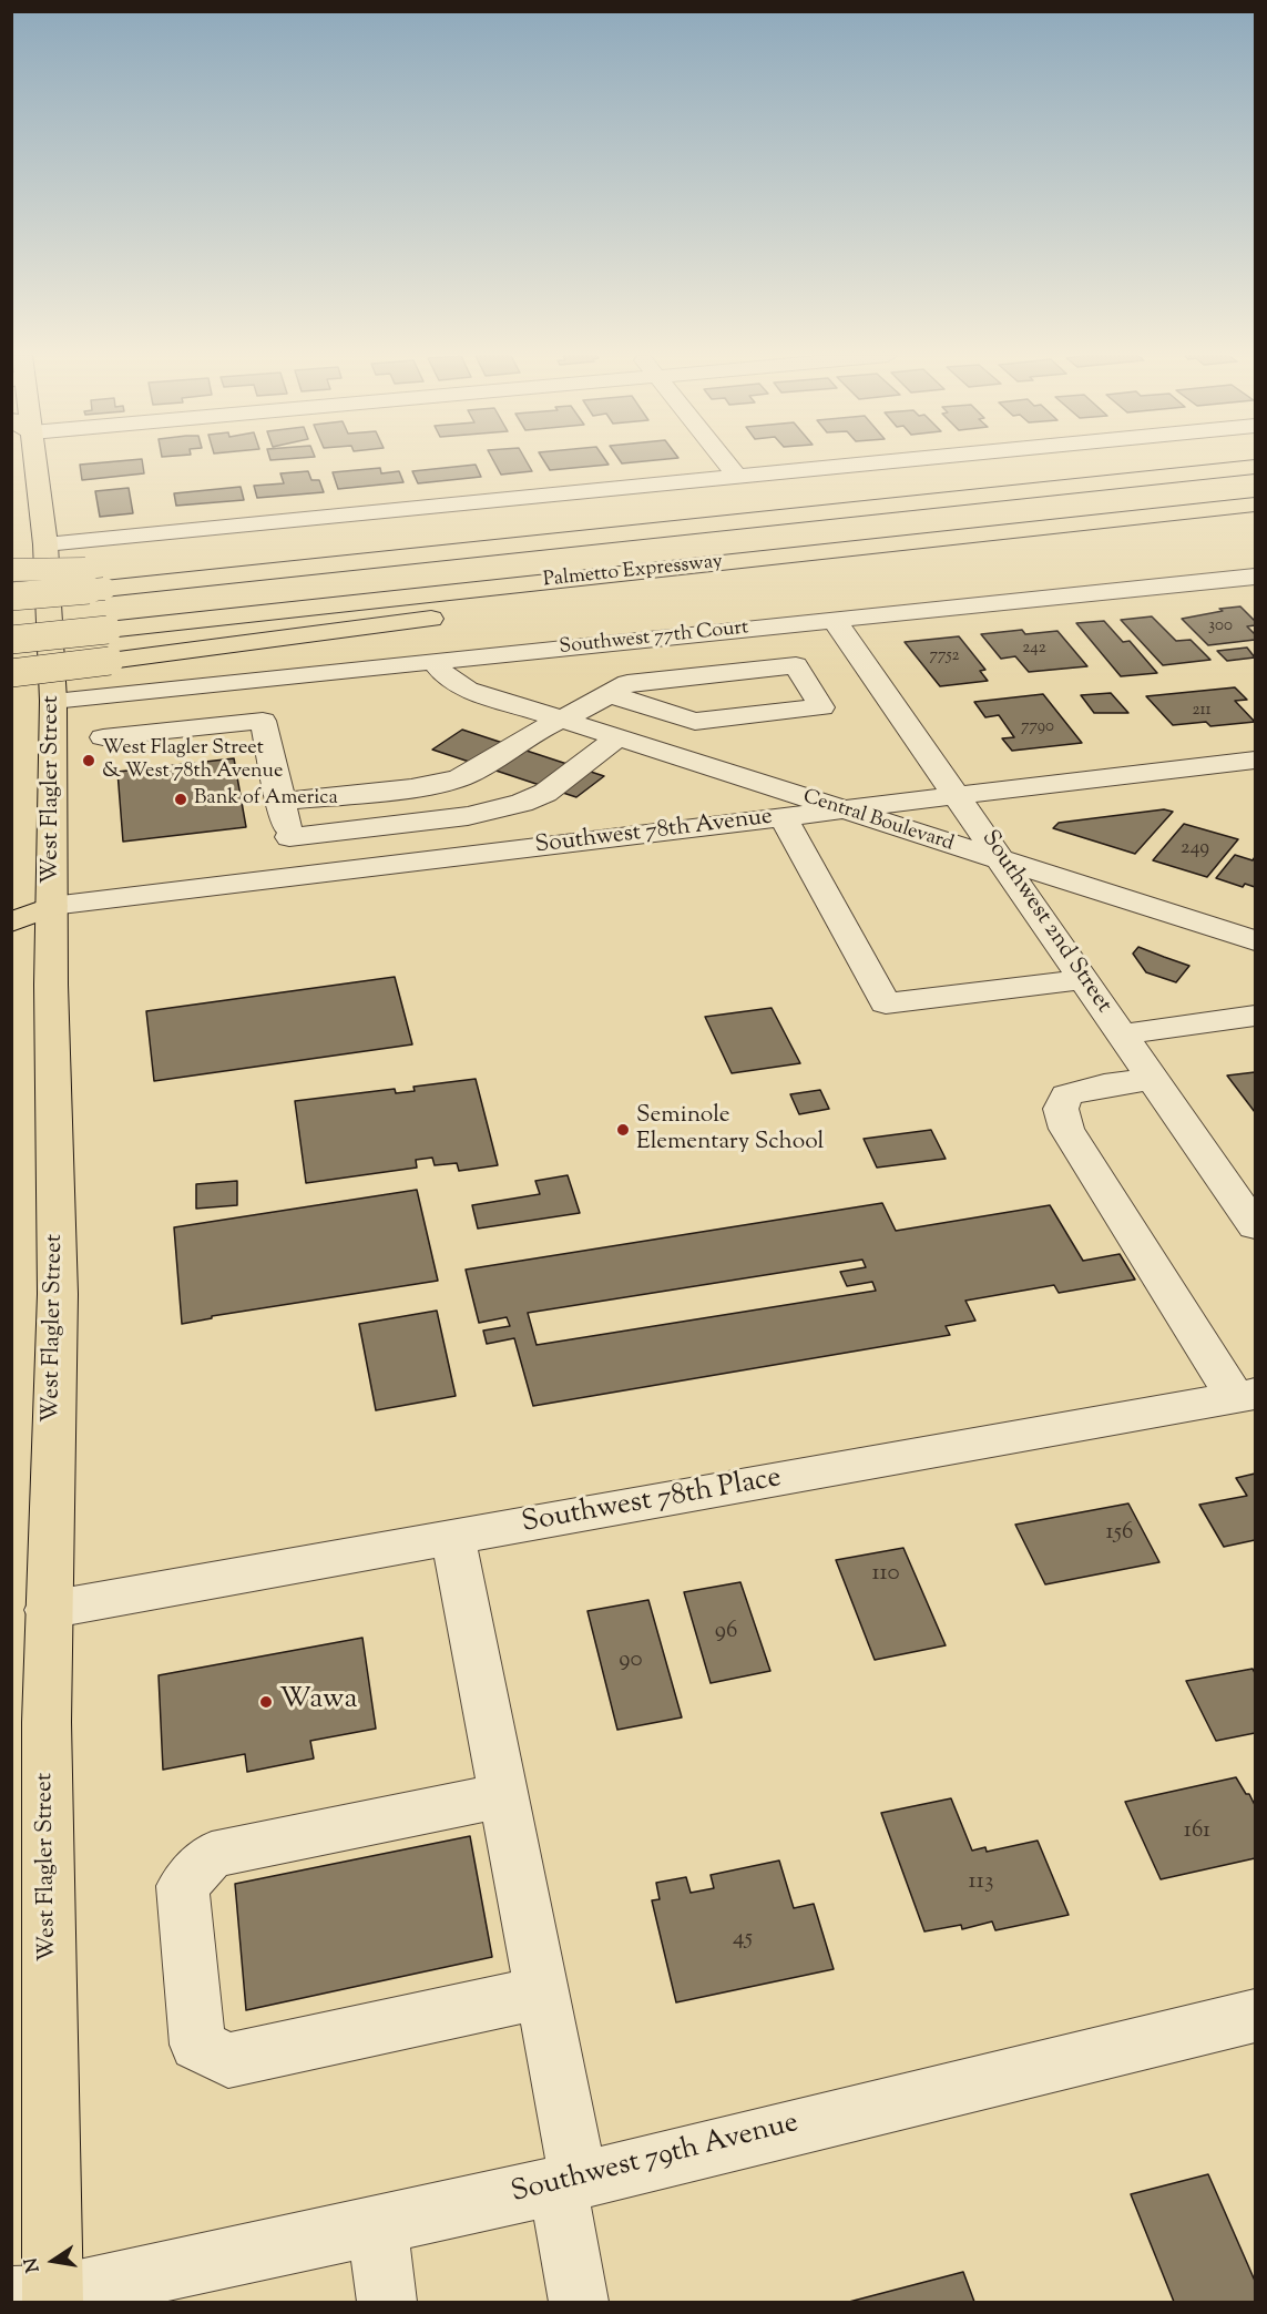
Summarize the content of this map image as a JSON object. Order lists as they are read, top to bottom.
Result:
{
  "streets": {
    "main road": ["Palmetto Expressway", "West Flagler Street"],
    "street": [
      "Southwest 77th Court",
      "Central Boulevard",
      "Southwest 78th Avenue",
      "Southwest 2nd Street",
      "Southwest 78th Place",
      "Southwest 79th Avenue"
    ]
  },
  "crossings": [
    ["Southwest 77th Court", "West Flagler Street"],
    ["Southwest 77th Court", "Central Boulevard"],
    ["Southwest 77th Court", "Southwest 2nd Street"],
    ["West Flagler Street", "Southwest 78th Avenue"],
    ["West Flagler Street", "Southwest 78th Place"],
    ["West Flagler Street", "Southwest 79th Avenue"],
    ["Central Boulevard", "Southwest 78th Avenue"],
    ["Central Boulevard", "Southwest 2nd Street"],
    ["Southwest 78th Avenue", "Southwest 2nd Street"]
  ],
  "places": [
    "West Flagler Street & West 78th Avenue",
    "Bank of America",
    "Seminole Elementary School",
    "Wawa"
  ],
  "house_numbers": [
    "300",
    "242",
    "7752",
    "211",
    "7790",
    "249",
    "156",
    "110",
    "96",
    "90",
    "161",
    "113",
    "45"
  ],
  "north": "left"
}
